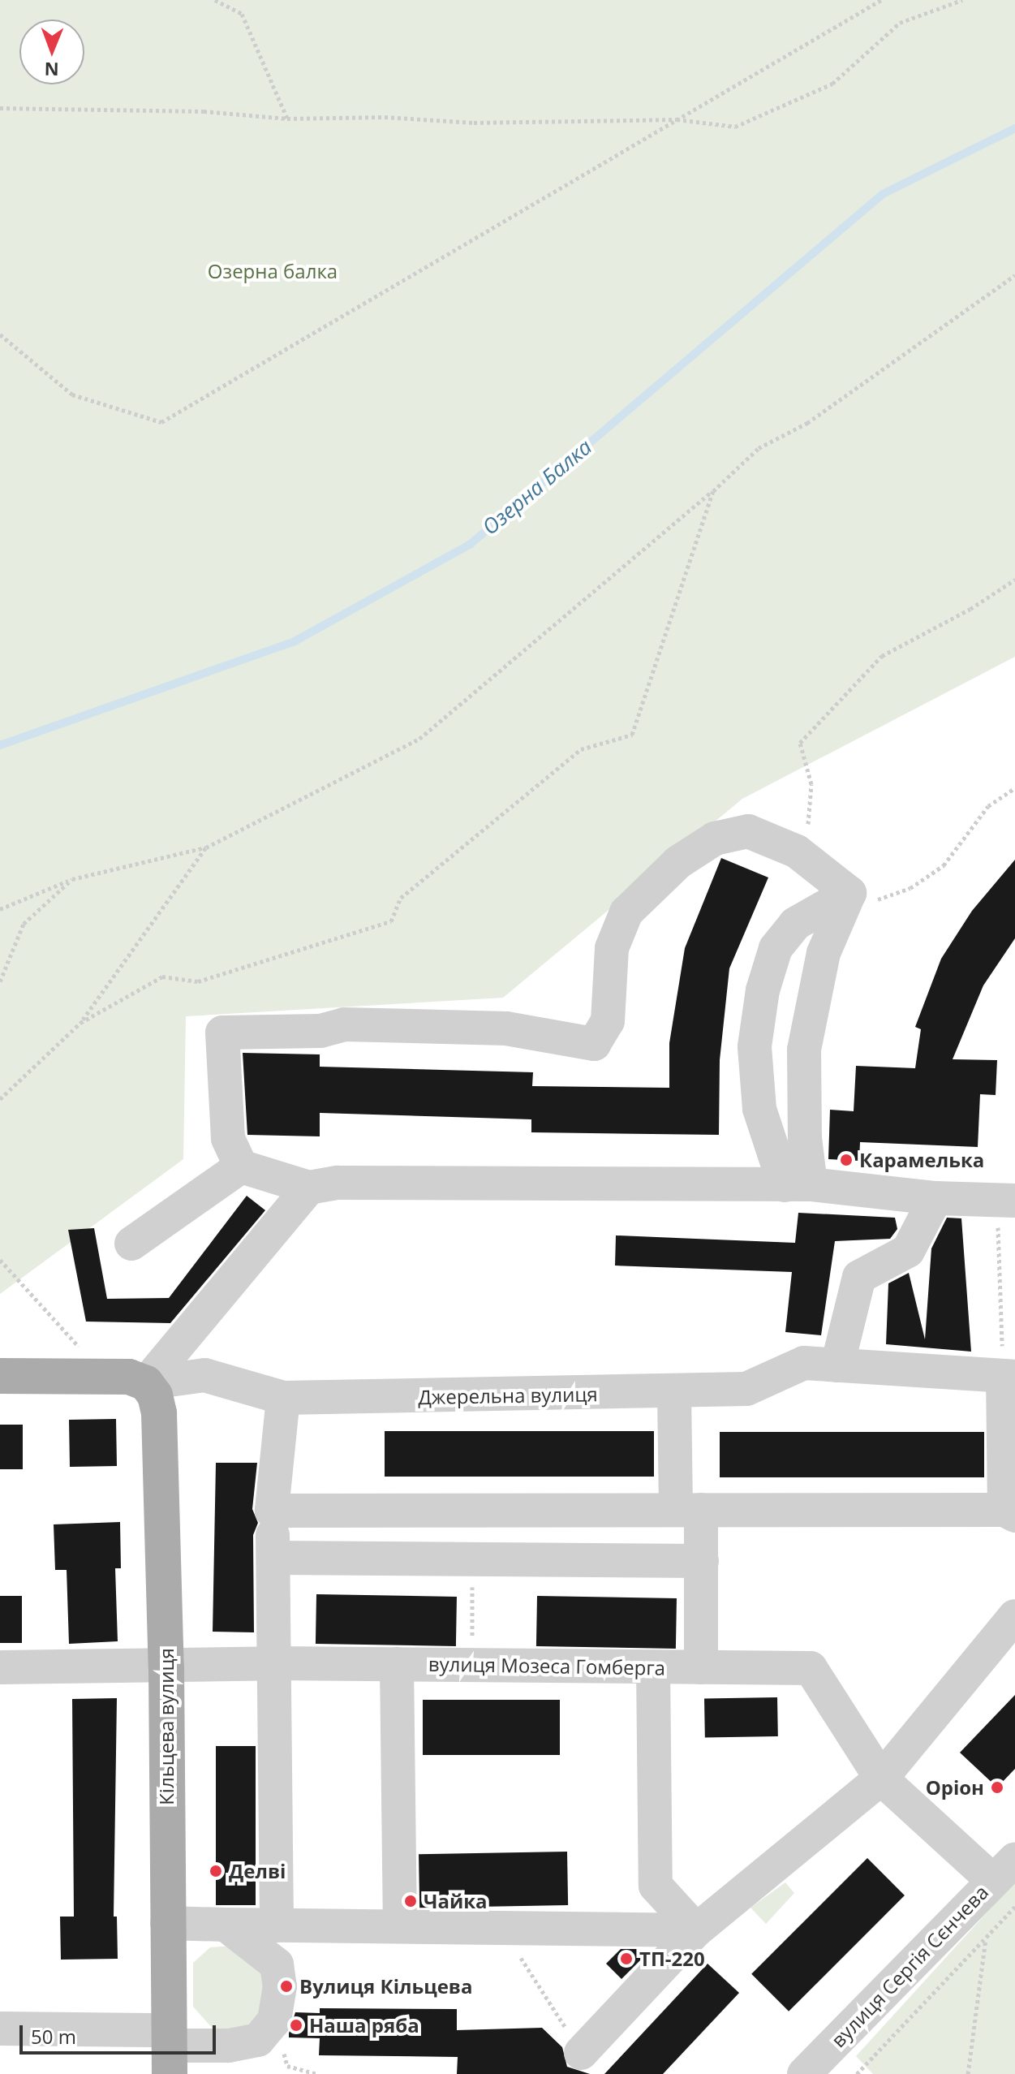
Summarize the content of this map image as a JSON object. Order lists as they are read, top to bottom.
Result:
{
  "streets": {
    "main road": ["Джерельна вулиця", "Кільцева вулиця"],
    "street": ["вулиця Мозеса Гомберга", "вулиця Сергія Сєнчева"]
  },
  "crossings": [
    ["Джерельна вулиця", "Кільцева вулиця"],
    ["вулиця Мозеса Гомберга", "Кільцева вулиця"],
    ["вулиця Мозеса Гомберга", "вулиця Сергія Сєнчева"]
  ],
  "water": ["Озерна Балка"],
  "parks": ["Озерна балка"],
  "places": [
    "Карамелька",
    "Оріон",
    "Делві",
    "Чайка",
    "ТП-220",
    "Вулиця Кільцева",
    "Наша ряба"
  ],
  "scale_bar": "50 m",
  "north": "bottom"
}
